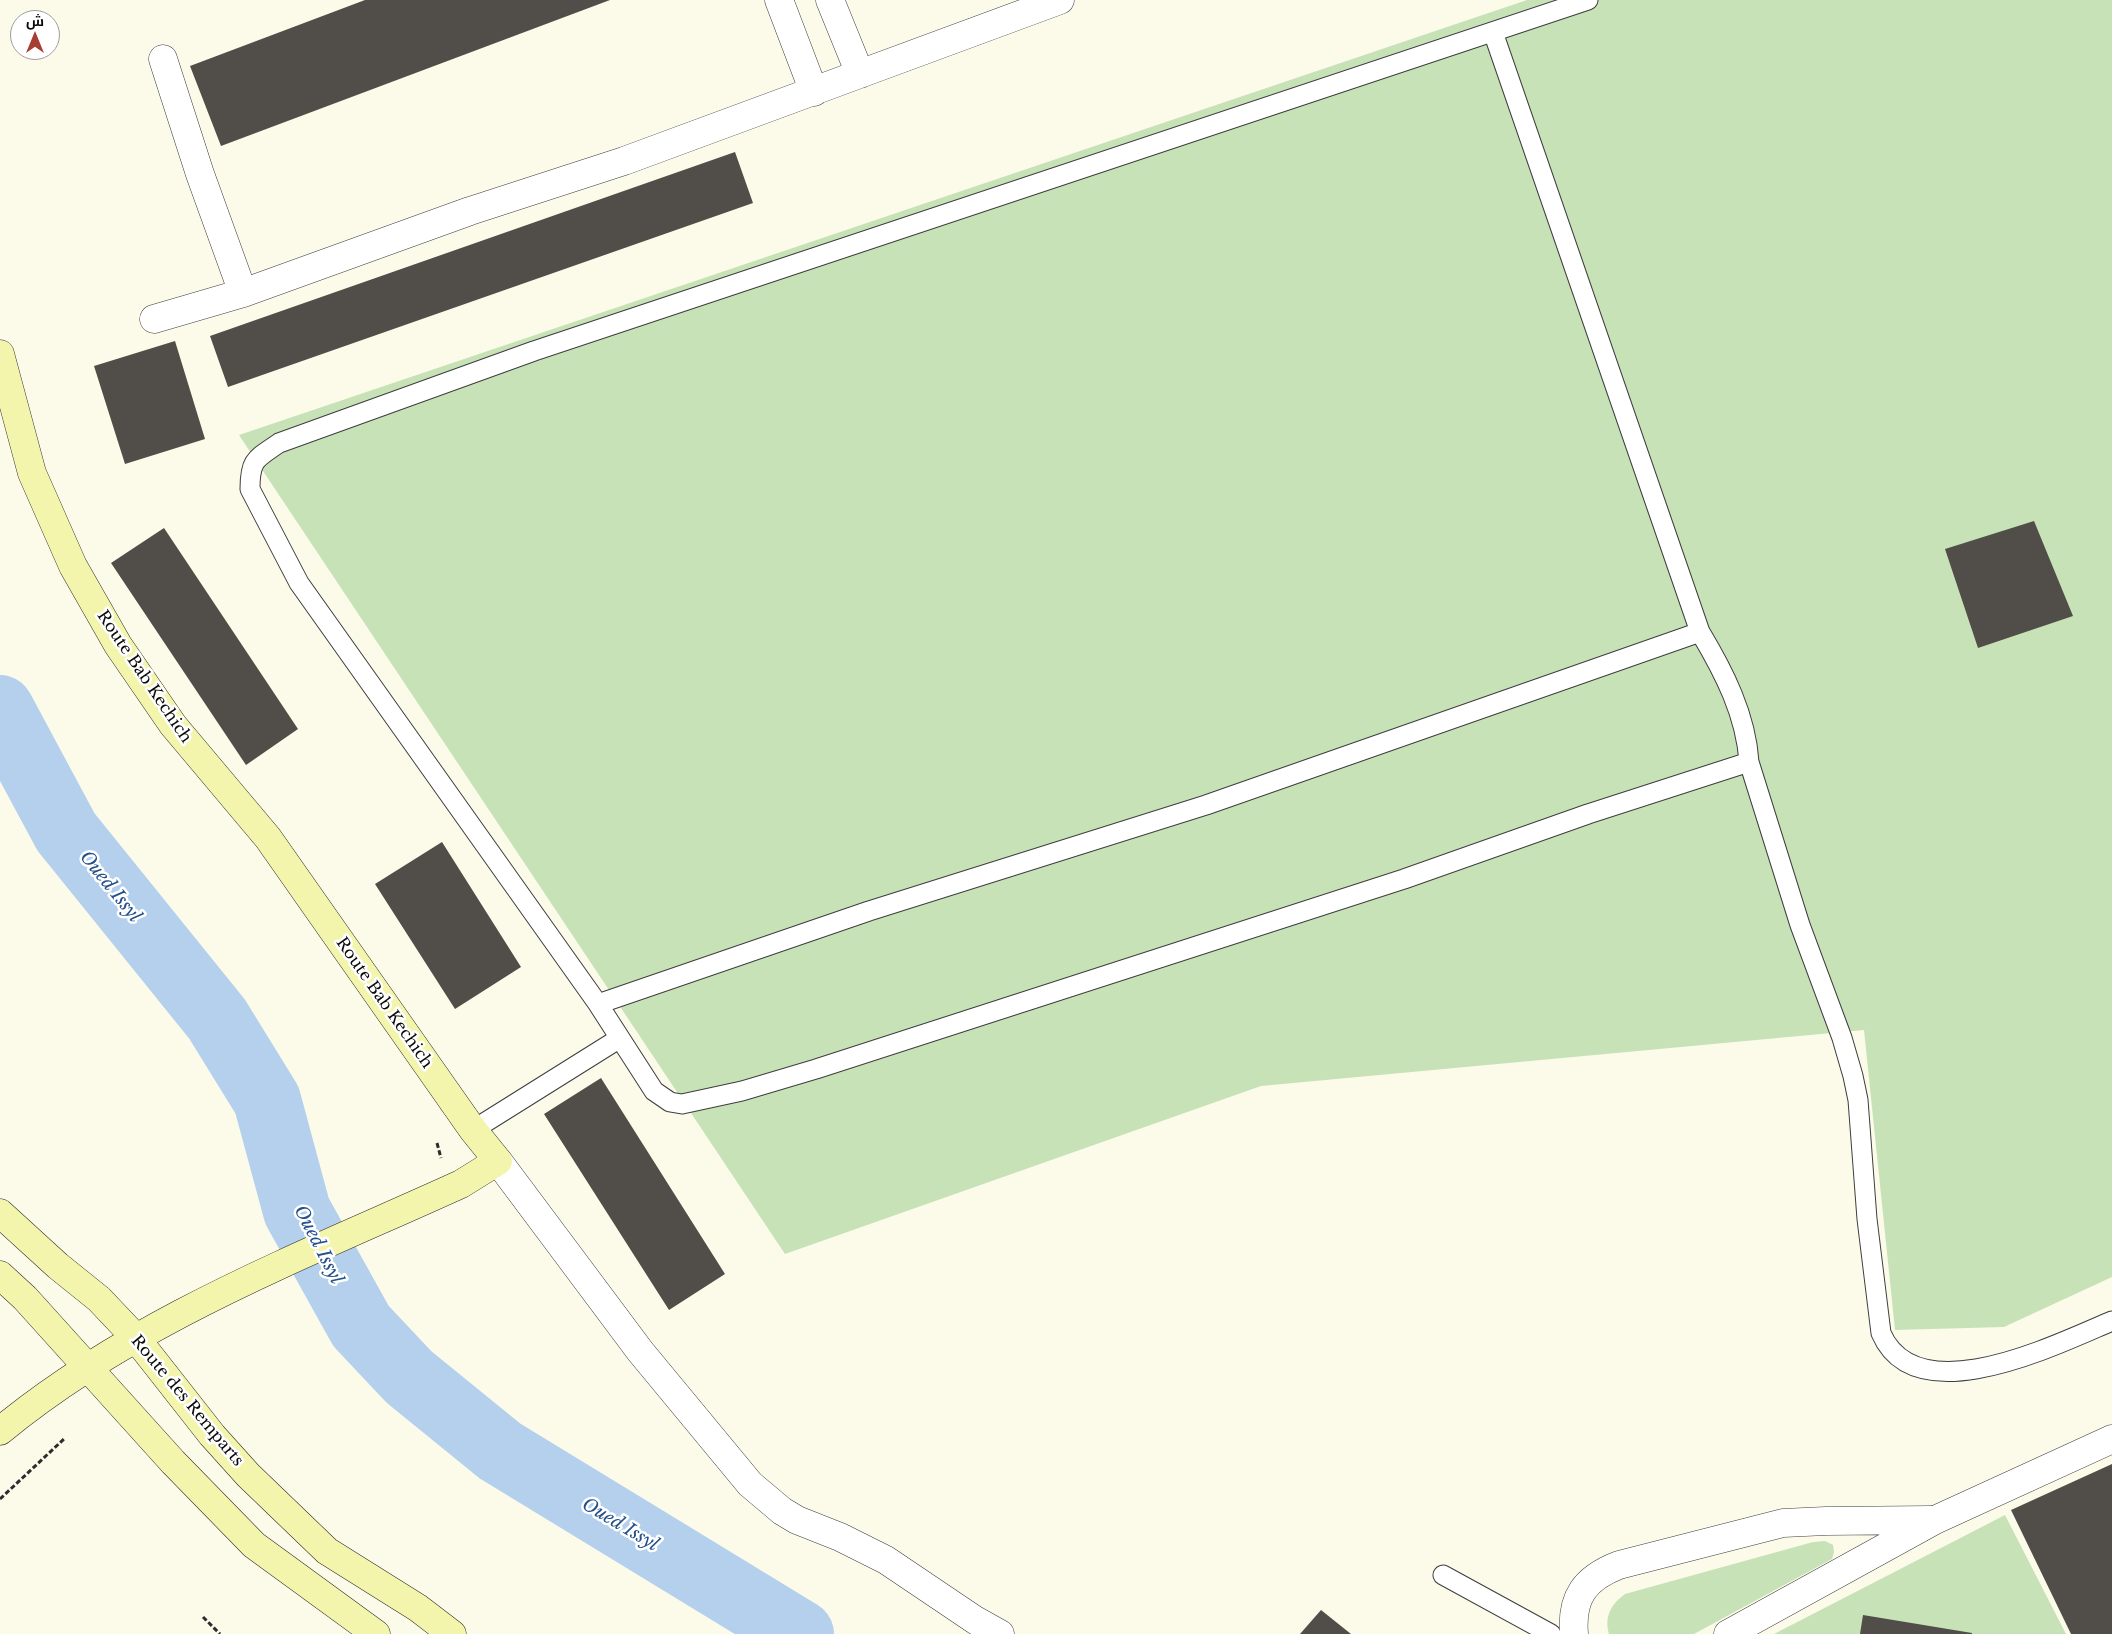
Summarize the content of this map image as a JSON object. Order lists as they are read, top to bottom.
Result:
{
  "streets": {
    "street": ["Route Bab Kechich", "Route des Remparts"]
  },
  "water": ["Oued Issyl"],
  "north": "top"
}
